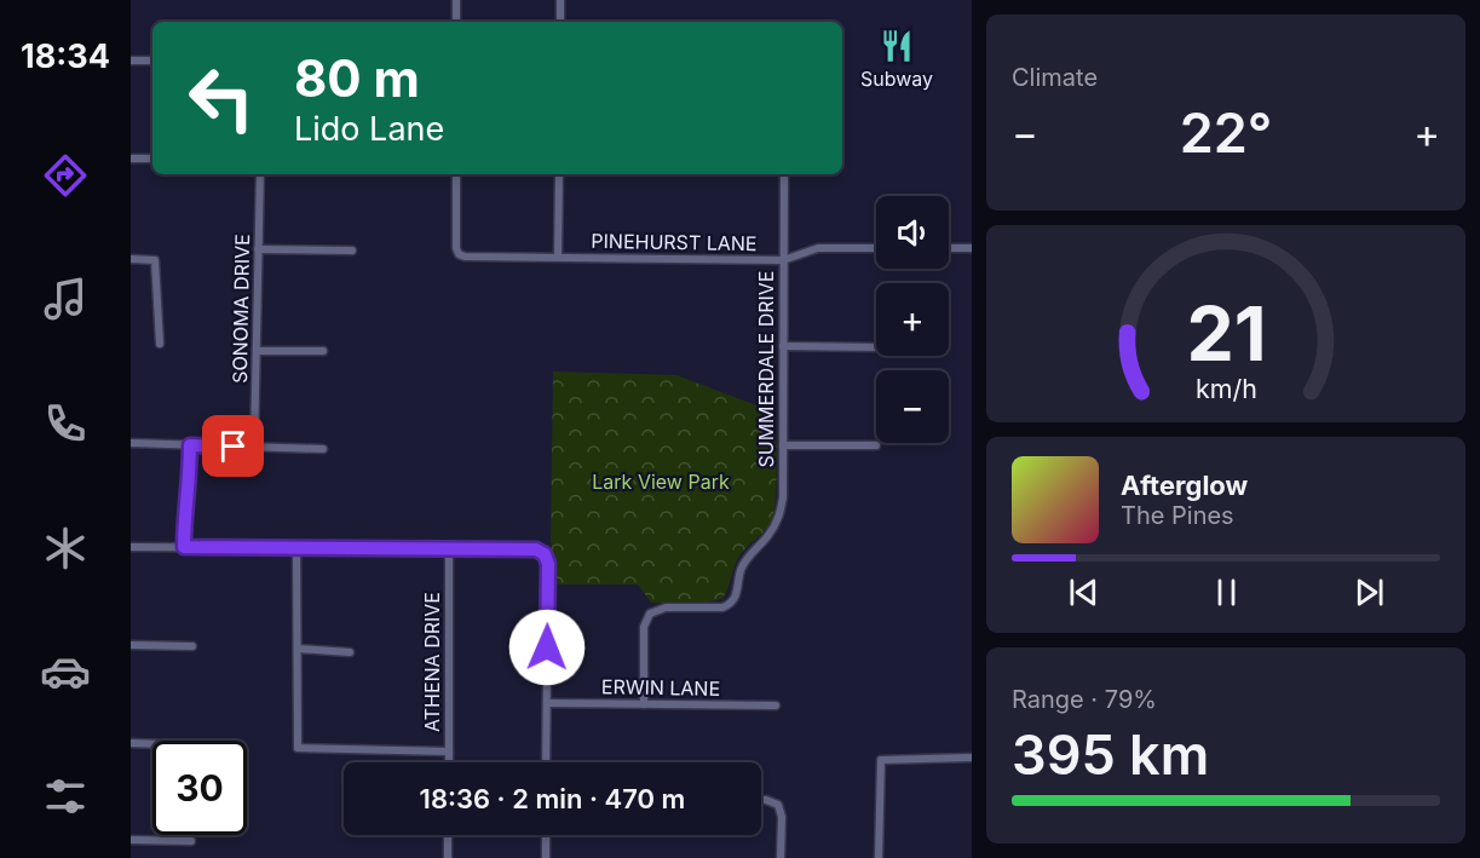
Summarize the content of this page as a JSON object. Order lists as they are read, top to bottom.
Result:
{
  "streets": {
    "street": [
      "PINEHURST LANE",
      "SONOMA DRIVE",
      "SUMMERDALE DRIVE",
      "ATHENA DRIVE",
      "ERWIN LANE"
    ]
  },
  "crossings": [
    ["PINEHURST LANE", "SUMMERDALE DRIVE"],
    ["SUMMERDALE DRIVE", "ERWIN LANE"]
  ],
  "parks": ["Lark View Park"],
  "places": {
    "restaurant": ["Subway"]
  },
  "page": {
    "tabs": "18:34",
    "tile": [
      "Climate",
      ["Range · 79%", "395 km"]
    ],
    "turn": ["80 m", "Lido Lane"],
    "heat": ["−", "22°", "+"],
    "map_buttons": ["+", "−"],
    "song": ["Afterglow", "The Pines"],
    "limit": "30",
    "trip": "18:36 · 2 min · 470 m",
    "gauge": ["21", "km/h"]
  }
}
